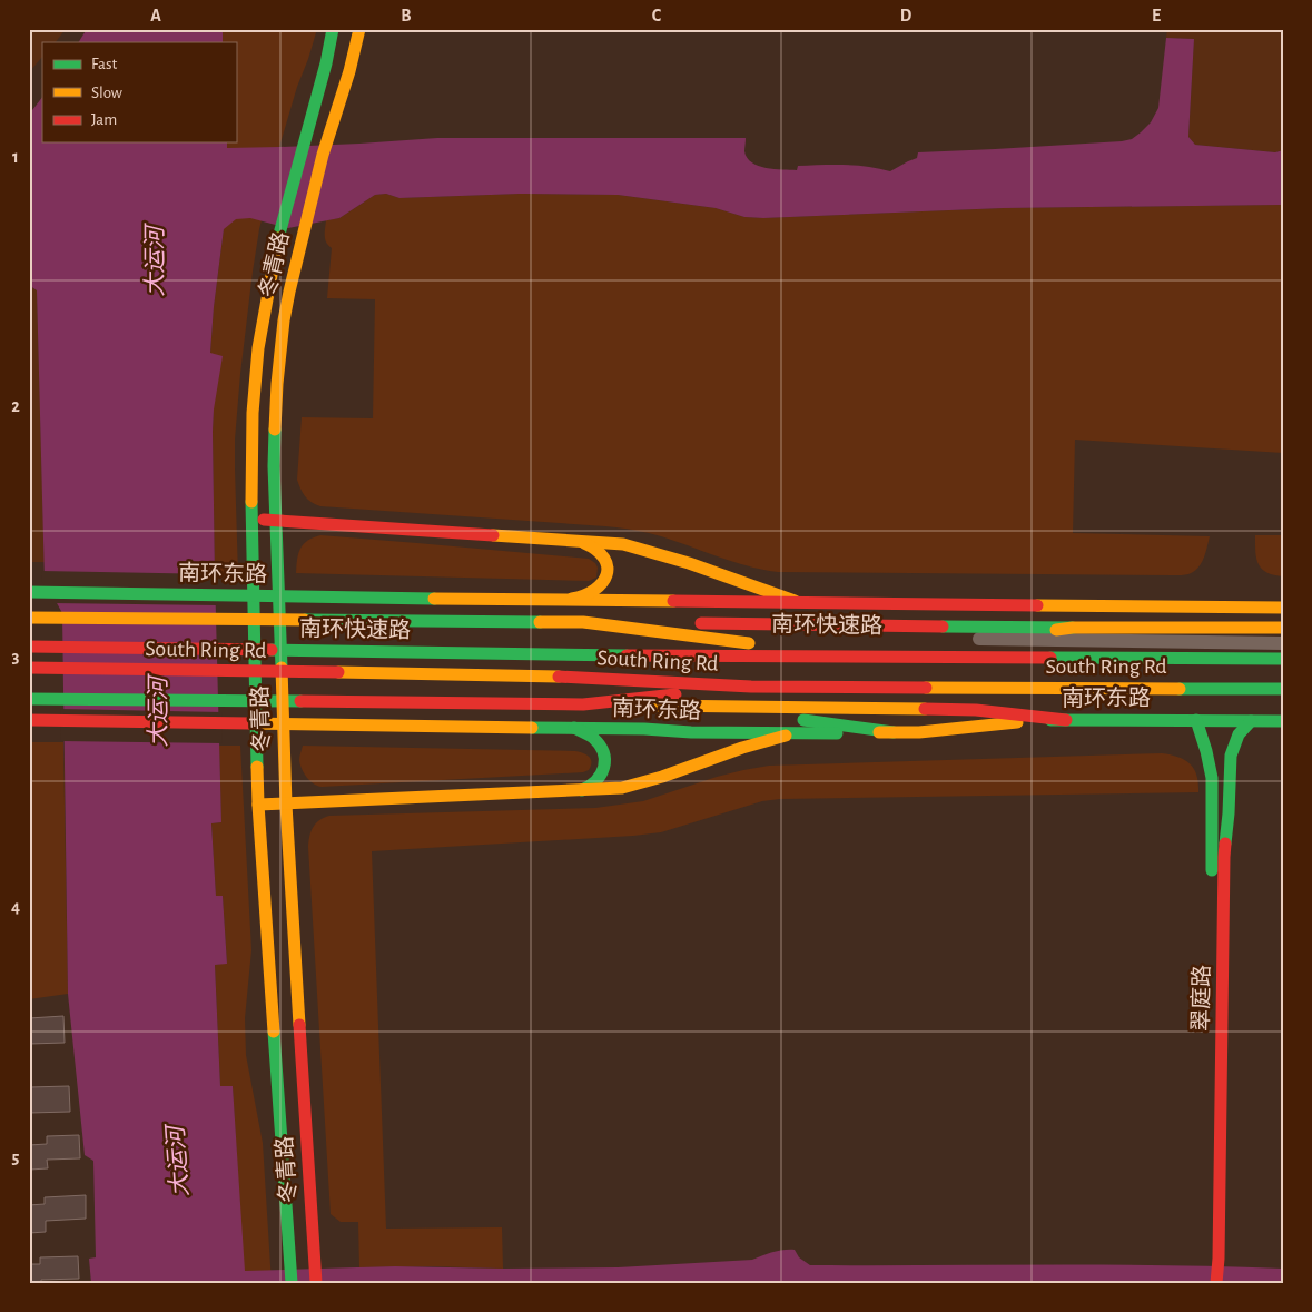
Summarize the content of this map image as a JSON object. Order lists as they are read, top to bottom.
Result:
{
  "streets": {
    "main road": [
      "冬青路",
      "南环东路",
      "南环快速路",
      "South Ring Rd",
      "翠庭路"
    ]
  },
  "crossings": [
    ["南环东路", "翠庭路"]
  ],
  "water": ["大运河"],
  "legend": ["Fast", "Slow", "Jam"],
  "grid": {
    "columns": [
      "A",
      "B",
      "C",
      "D",
      "E"
    ],
    "rows": [
      "1",
      "2",
      "3",
      "4",
      "5"
    ]
  }
}
